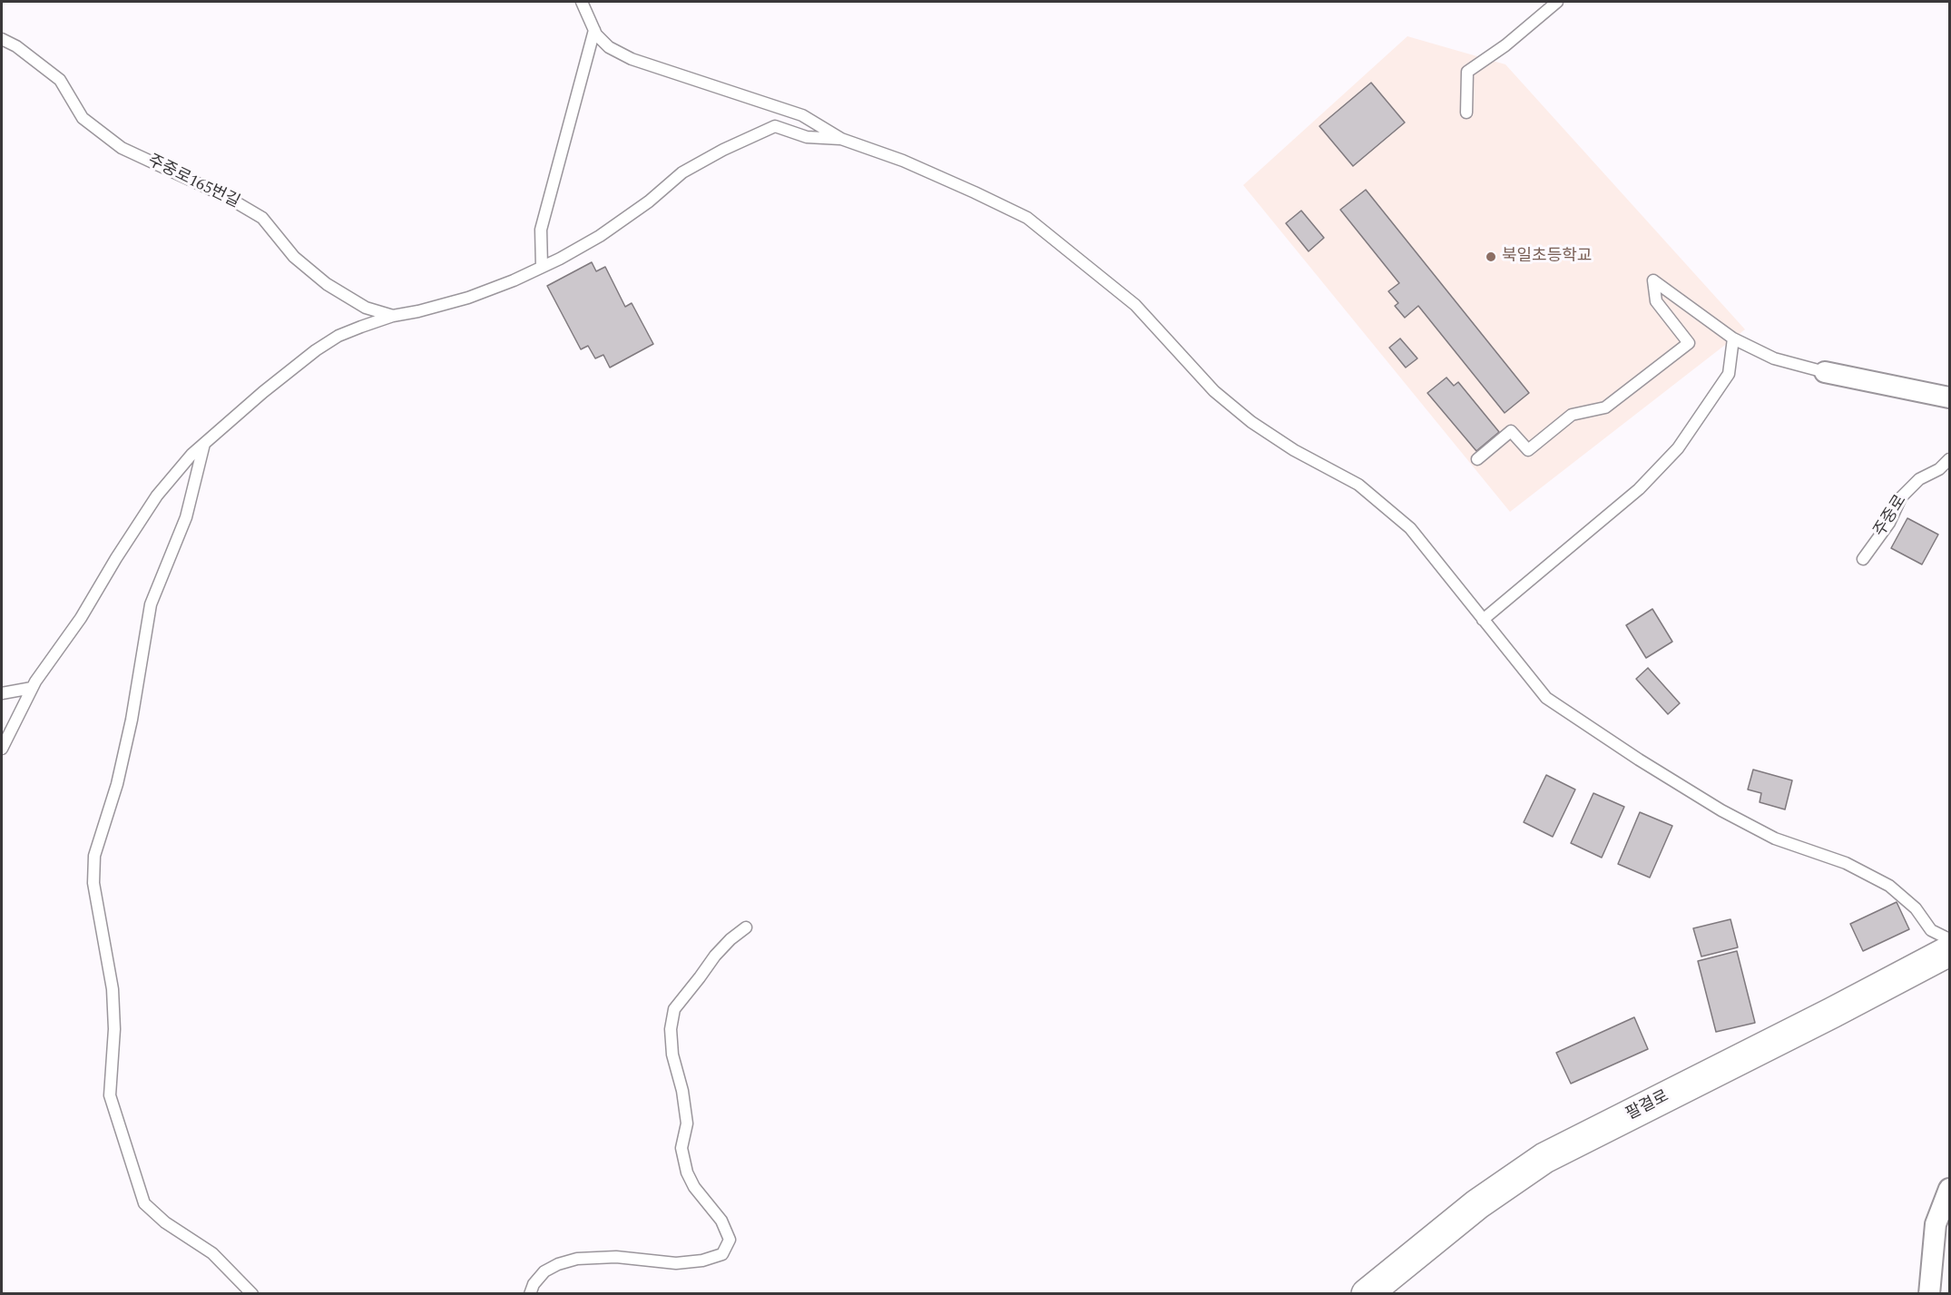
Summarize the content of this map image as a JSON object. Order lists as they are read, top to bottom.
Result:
{
  "streets": {
    "street": ["팔결로"],
    "lane": ["주중로165번길", "주중로"]
  },
  "places": ["북일초등학교"]
}
